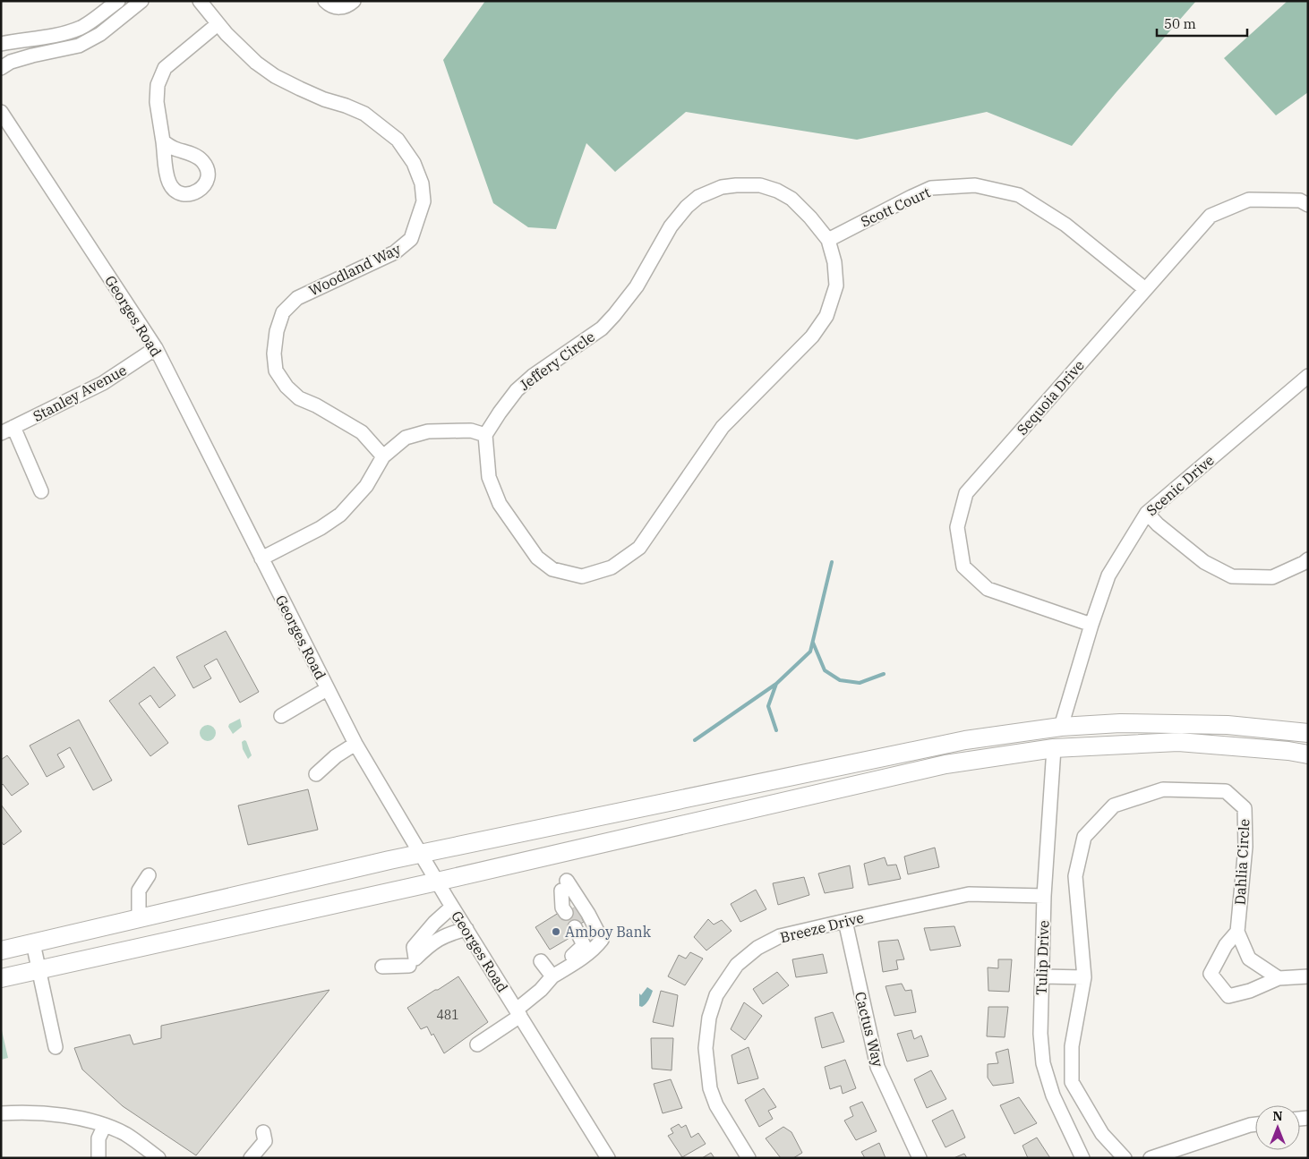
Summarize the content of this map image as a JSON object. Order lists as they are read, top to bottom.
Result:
{
  "streets": {
    "street": [
      "Scott Court",
      "Woodland Way",
      "Georges Road",
      "Jeffery Circle",
      "Stanley Avenue",
      "Sequoia Drive",
      "Scenic Drive",
      "Dahlia Circle",
      "Breeze Drive",
      "Tulip Drive",
      "Cactus Way"
    ]
  },
  "crossings": [
    ["Scott Court", "Jeffery Circle"],
    ["Scott Court", "Sequoia Drive"],
    ["Georges Road", "Stanley Avenue"],
    ["Sequoia Drive", "Scenic Drive"],
    ["Breeze Drive", "Tulip Drive"],
    ["Breeze Drive", "Cactus Way"]
  ],
  "places": ["Amboy Bank"],
  "house_numbers": ["481"],
  "scale_bar": "50 m",
  "north": "top"
}
